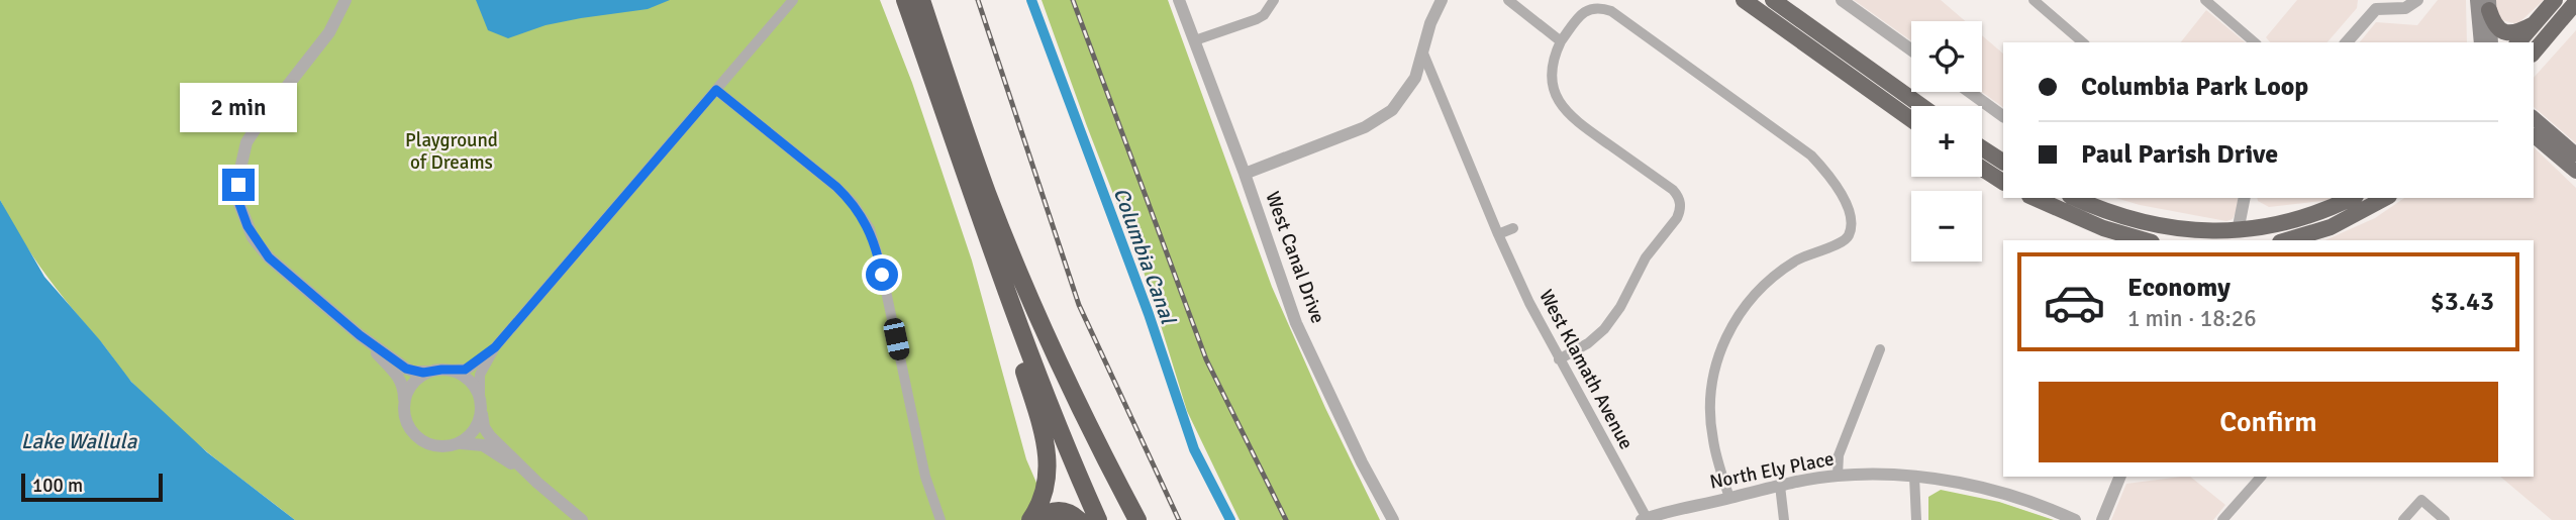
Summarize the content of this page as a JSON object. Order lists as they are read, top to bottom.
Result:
{
  "streets": {
    "street": ["West Canal Drive", "West Klamath Avenue", "North Ely Place"]
  },
  "crossings": [
    ["West Klamath Avenue", "North Ely Place"]
  ],
  "water": ["Columbia Canal", "Lake Wallula"],
  "parks": ["Playground of Dreams"],
  "scale_bar": "100 m",
  "page": {
    "map_buttons": ["+", "−"],
    "banner": ["Columbia Park Loop", "Paul Parish Drive"],
    "bubble": "2 min",
    "list": [
      {
        "name": "Economy",
        "note": "1 min · 18:26",
        "value": "$3.43"
      }
    ],
    "buttons": "Confirm",
    "scale": "100 m"
  }
}
